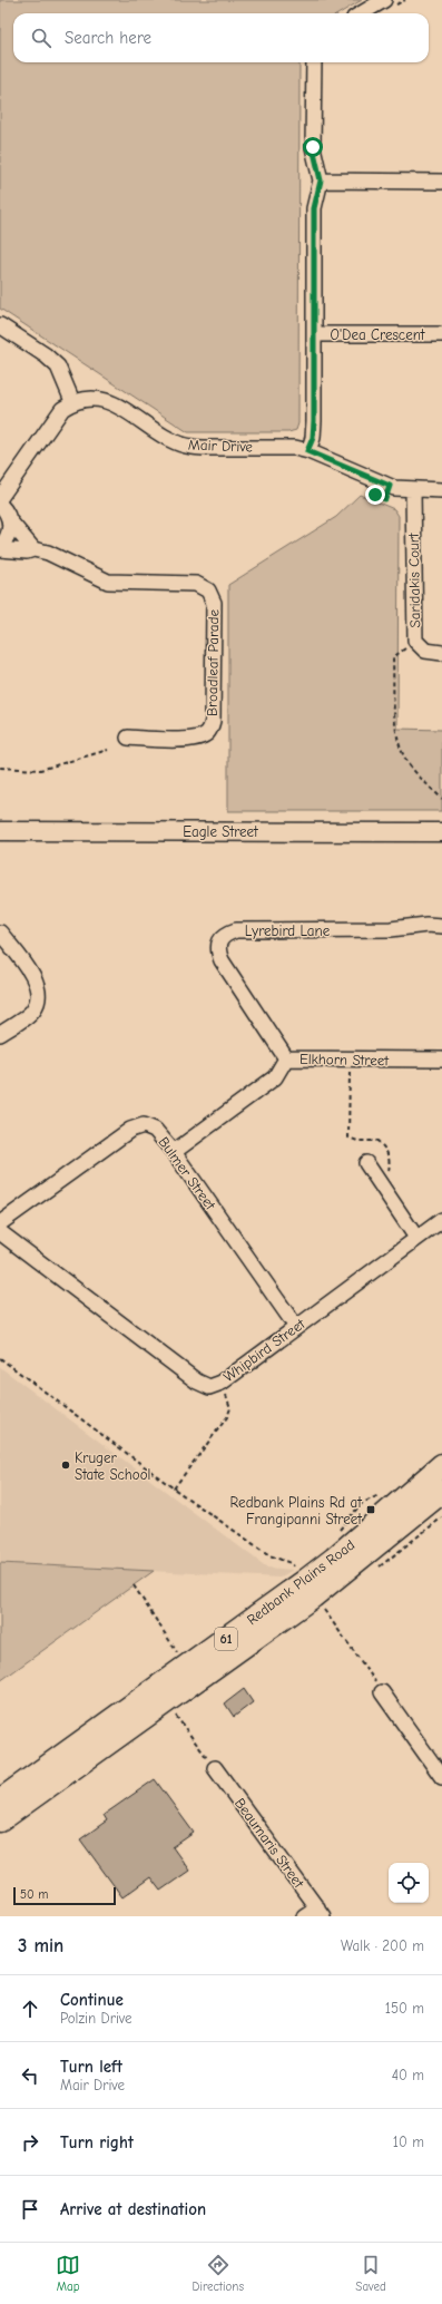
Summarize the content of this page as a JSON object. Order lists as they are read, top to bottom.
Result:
{
  "streets": {
    "main road": ["Redbank Plains Road", "61"],
    "street": [
      "O'Dea Crescent",
      "Mair Drive",
      "Saridakis Court",
      "Broadleaf Parade",
      "Eagle Street",
      "Lyrebird Lane",
      "Elkhorn Street",
      "Bulmer Street",
      "Whipbird Street",
      "Beaumaris Street"
    ]
  },
  "crossings": [
    ["Mair Drive", "Saridakis Court"],
    ["Lyrebird Lane", "Elkhorn Street"],
    ["Elkhorn Street", "Bulmer Street"],
    ["Bulmer Street", "Whipbird Street"]
  ],
  "places": {
    "other": ["Kruger State School"],
    "transit": ["Redbank Plains Rd at Frangipanni Street"]
  },
  "scale_bar": "50 m",
  "page": {
    "search": "Search here",
    "scale": "50 m",
    "heading": ["3 min", "Walk · 200 m"],
    "list": [
      ["Continue", "Polzin Drive", "150 m"],
      ["Turn left", "Mair Drive", "40 m"],
      ["Turn right", "10 m"],
      "Arrive at destination"
    ],
    "nav": ["Map", "Directions", "Saved"]
  }
}
